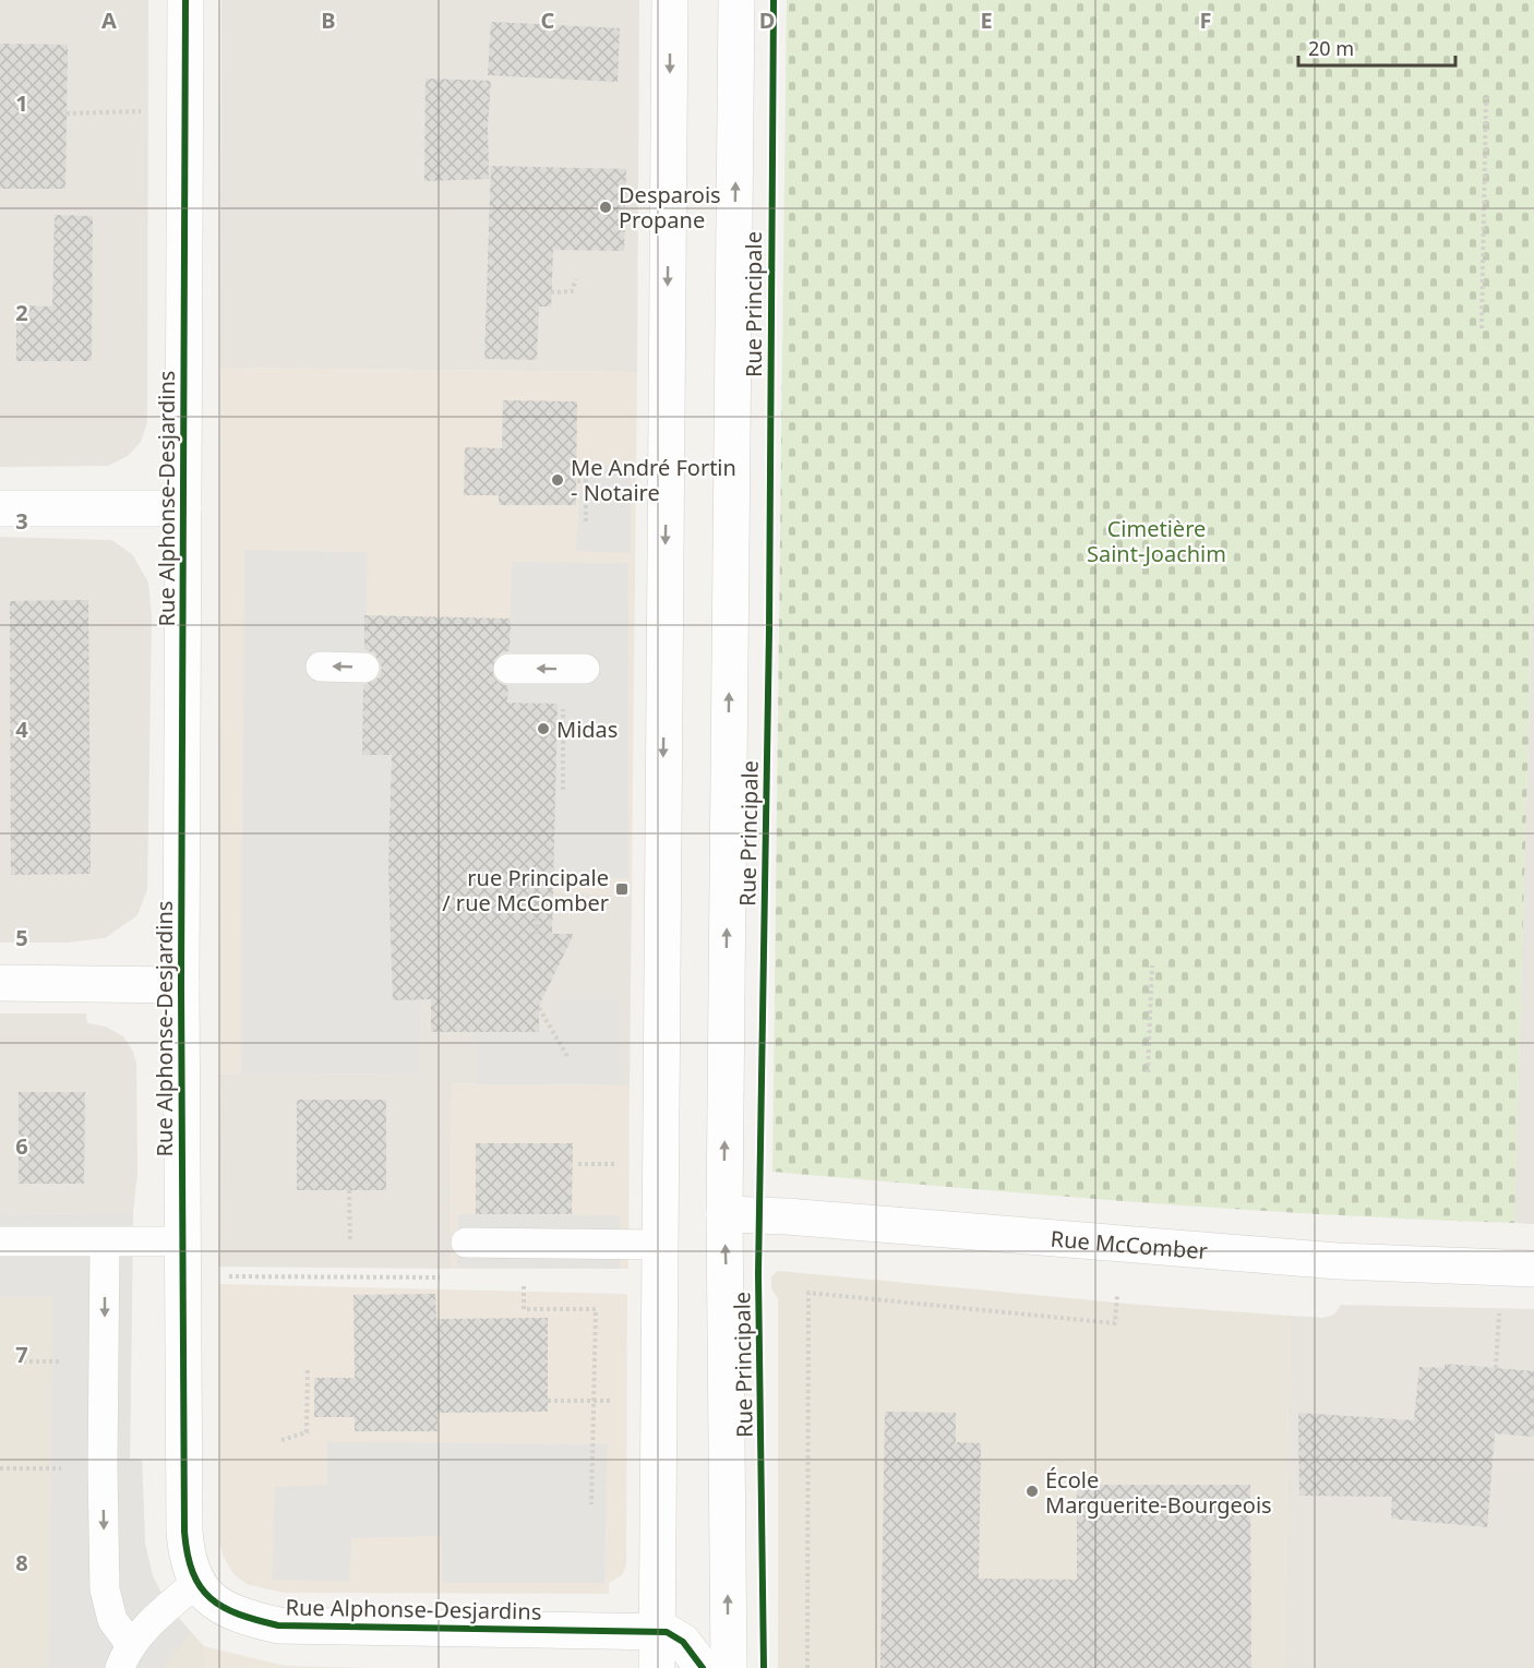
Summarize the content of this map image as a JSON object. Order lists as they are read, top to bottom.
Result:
{
  "streets": {
    "street": ["Rue Principale", "Rue Alphonse-Desjardins", "Rue McComber"]
  },
  "crossings": [
    ["Rue Principale", "Rue McComber"]
  ],
  "parks": ["Cimetière Saint-Joachim"],
  "places": {
    "other": [
      "Desparois Propane",
      "Me André Fortin - Notaire",
      "Midas",
      "École Marguerite-Bourgeois"
    ],
    "transit": ["rue Principale / rue McComber"]
  },
  "scale_bar": "20 m",
  "grid": {
    "columns": [
      "A",
      "B",
      "C",
      "D",
      "E",
      "F"
    ],
    "rows": [
      "1",
      "2",
      "3",
      "4",
      "5",
      "6",
      "7",
      "8"
    ]
  }
}
